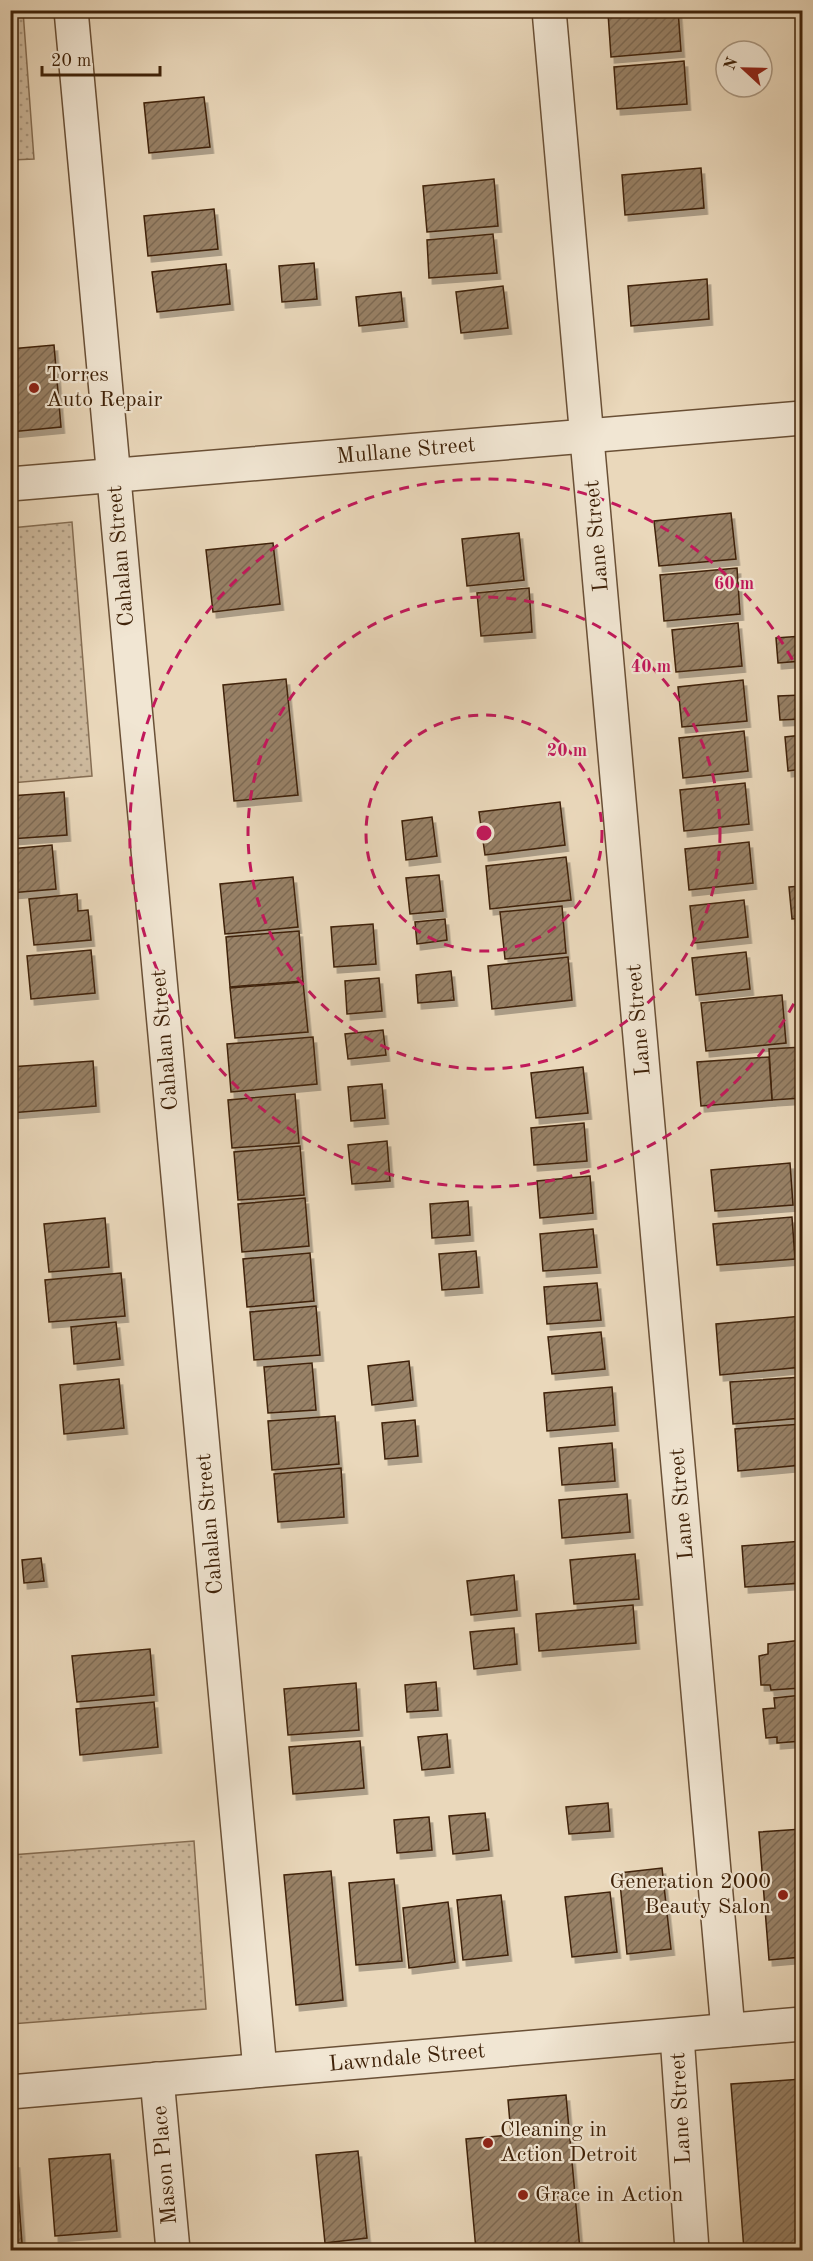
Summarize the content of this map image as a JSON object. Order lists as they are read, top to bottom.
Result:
{
  "streets": {
    "street": [
      "Mullane Street",
      "Lane Street",
      "Cahalan Street",
      "Lawndale Street",
      "Mason Place"
    ]
  },
  "crossings": [
    ["Mullane Street", "Lane Street"],
    ["Mullane Street", "Cahalan Street"],
    ["Lane Street", "Lawndale Street"],
    ["Cahalan Street", "Lawndale Street"],
    ["Lawndale Street", "Mason Place"]
  ],
  "places": [
    "Torres Auto Repair",
    "Generation 2000 Beauty Salon",
    "Cleaning in Action Detroit",
    "Grace in Action"
  ],
  "scale_bar": "20 m",
  "north": "left",
  "rings": ["60 m", "40 m", "20 m"]
}
